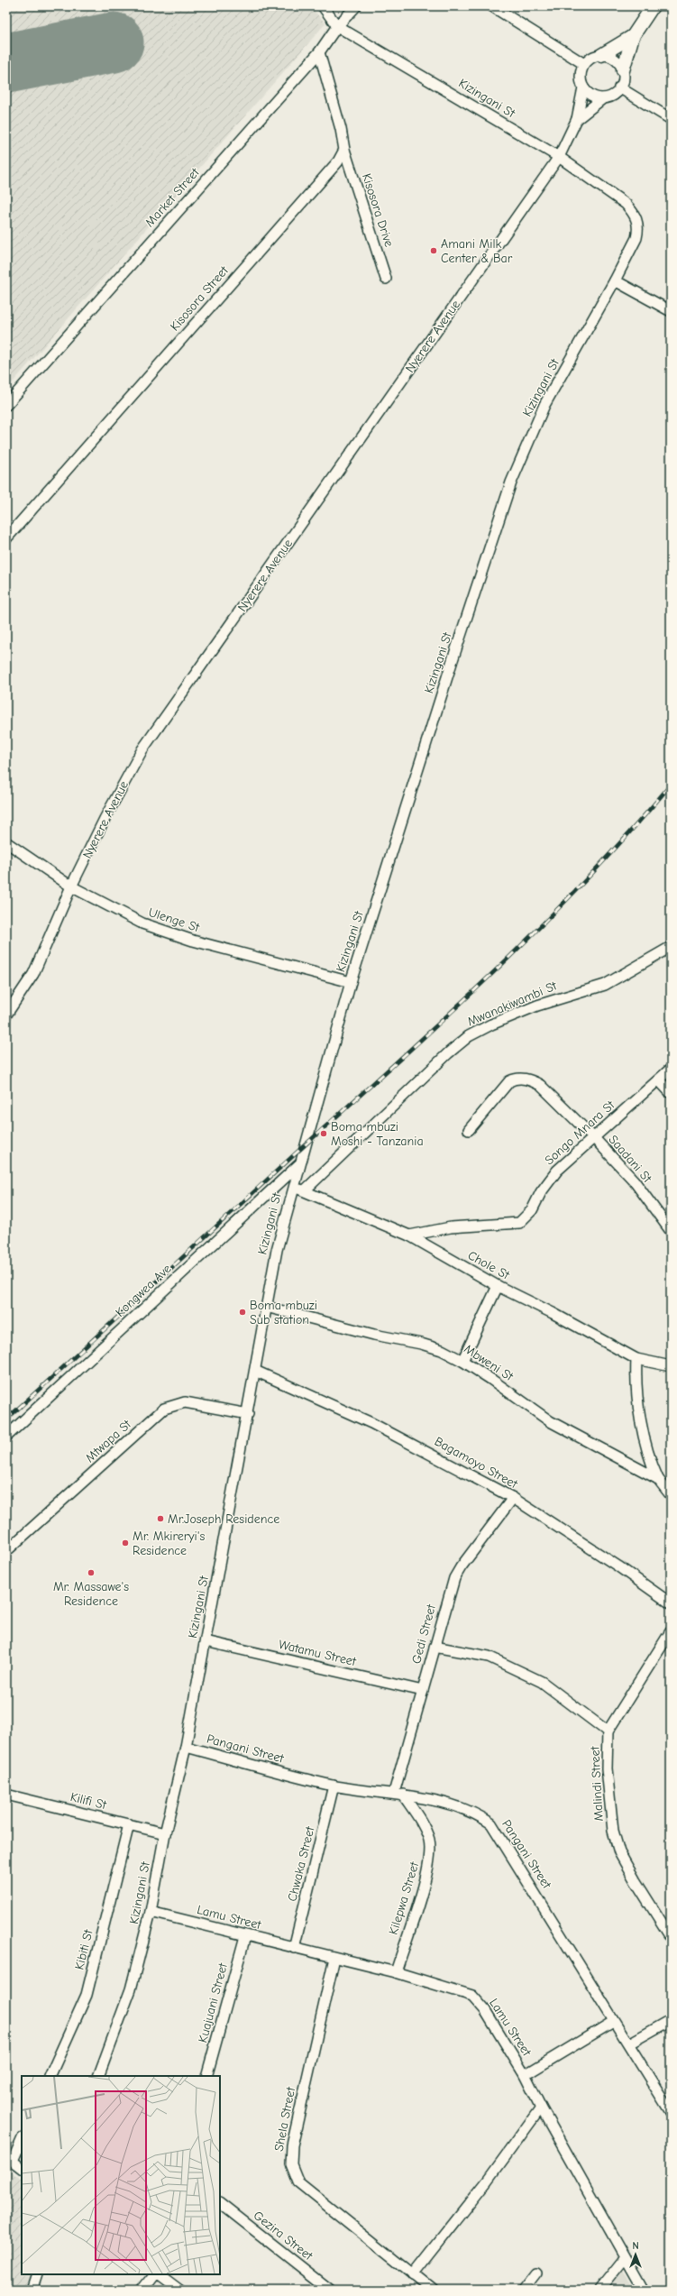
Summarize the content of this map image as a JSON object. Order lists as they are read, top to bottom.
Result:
{
  "streets": {
    "street": [
      "Kizingani St",
      "Market Street",
      "Kisosora Drive",
      "Kisosora Street",
      "Nyerere Avenue",
      "Ulenge St",
      "Mwanakiwambi St",
      "Songo Mnara St",
      "Saadani St",
      "Chole St",
      "Kongwea Ave",
      "Mbweni St",
      "Mtwapa St",
      "Bagamoyo Street",
      "Gedi Street",
      "Watamu Street",
      "Pangani Street",
      "Malindi Street",
      "Kilifi St",
      "Chwaka Street",
      "Kilepwa Street",
      "Lamu Street",
      "Kibiti St",
      "Kuajuani Street",
      "Shela Street",
      "Gezira Street"
    ]
  },
  "crossings": [
    ["Kizingani St", "Market Street"],
    ["Kizingani St", "Nyerere Avenue"],
    ["Kizingani St", "Ulenge St"],
    ["Kizingani St", "Chole St"],
    ["Kizingani St", "Kongwea Ave"],
    ["Kizingani St", "Mbweni St"],
    ["Kizingani St", "Mtwapa St"],
    ["Kizingani St", "Bagamoyo Street"],
    ["Kizingani St", "Watamu Street"],
    ["Kizingani St", "Pangani Street"],
    ["Kizingani St", "Kilifi St"],
    ["Kizingani St", "Lamu Street"],
    ["Kisosora Drive", "Kisosora Street"],
    ["Nyerere Avenue", "Ulenge St"],
    ["Mwanakiwambi St", "Chole St"],
    ["Songo Mnara St", "Saadani St"],
    ["Songo Mnara St", "Chole St"],
    ["Bagamoyo Street", "Gedi Street"],
    ["Gedi Street", "Watamu Street"],
    ["Gedi Street", "Pangani Street"],
    ["Gedi Street", "Kilepwa Street"],
    ["Pangani Street", "Chwaka Street"],
    ["Pangani Street", "Kilepwa Street"],
    ["Kilifi St", "Kibiti St"],
    ["Chwaka Street", "Lamu Street"],
    ["Kilepwa Street", "Lamu Street"],
    ["Lamu Street", "Kuajuani Street"],
    ["Lamu Street", "Shela Street"]
  ],
  "places": [
    "Amani Milk Center & Bar",
    "Boma mbuzi Moshi - Tanzania",
    "Boma mbuzi Sub station",
    "Mr.Joseph Residence",
    "Mr. Mkireryi's Residence",
    "Mr. Massawe's Residence"
  ],
  "north": "top"
}
